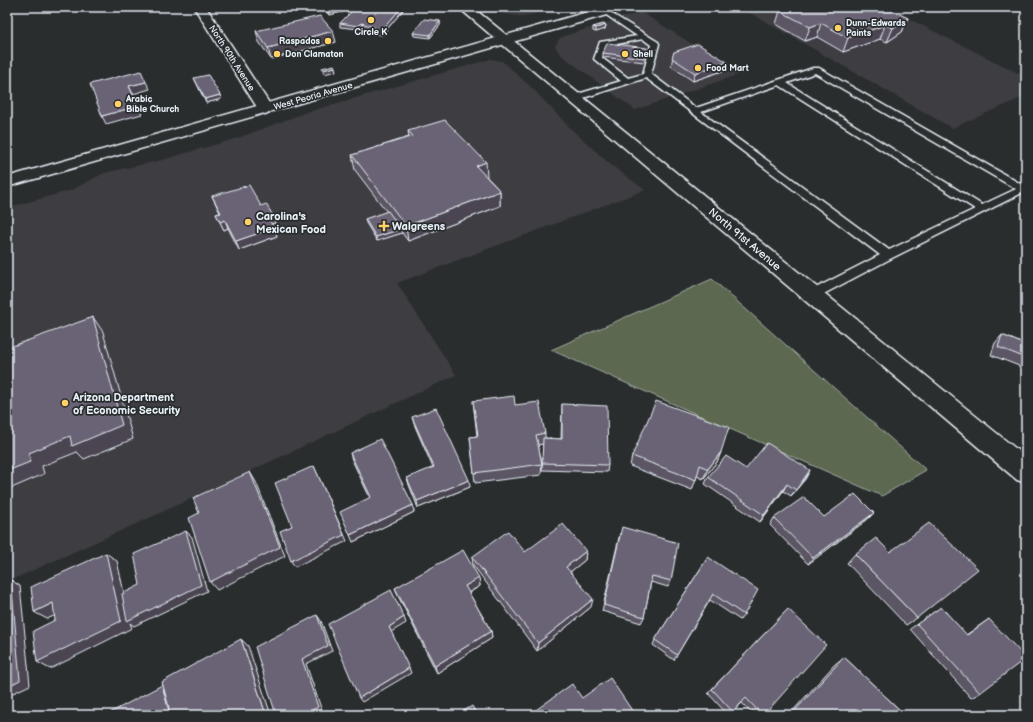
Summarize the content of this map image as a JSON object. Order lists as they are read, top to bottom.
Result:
{
  "streets": {
    "main road": ["North 90th Avenue", "West Peoria Avenue", "North 91st Avenue"]
  },
  "crossings": [
    ["North 90th Avenue", "West Peoria Avenue"],
    ["West Peoria Avenue", "North 91st Avenue"]
  ],
  "places": {
    "other": [
      "Circle K",
      "Dunn-Edwards Paints",
      "Raspados",
      "Don Clamaton",
      "Shell",
      "Food Mart",
      "Arabic Bible Church",
      "Carolina's Mexican Food",
      "Arizona Department of Economic Security"
    ],
    "health": ["Walgreens"]
  }
}
